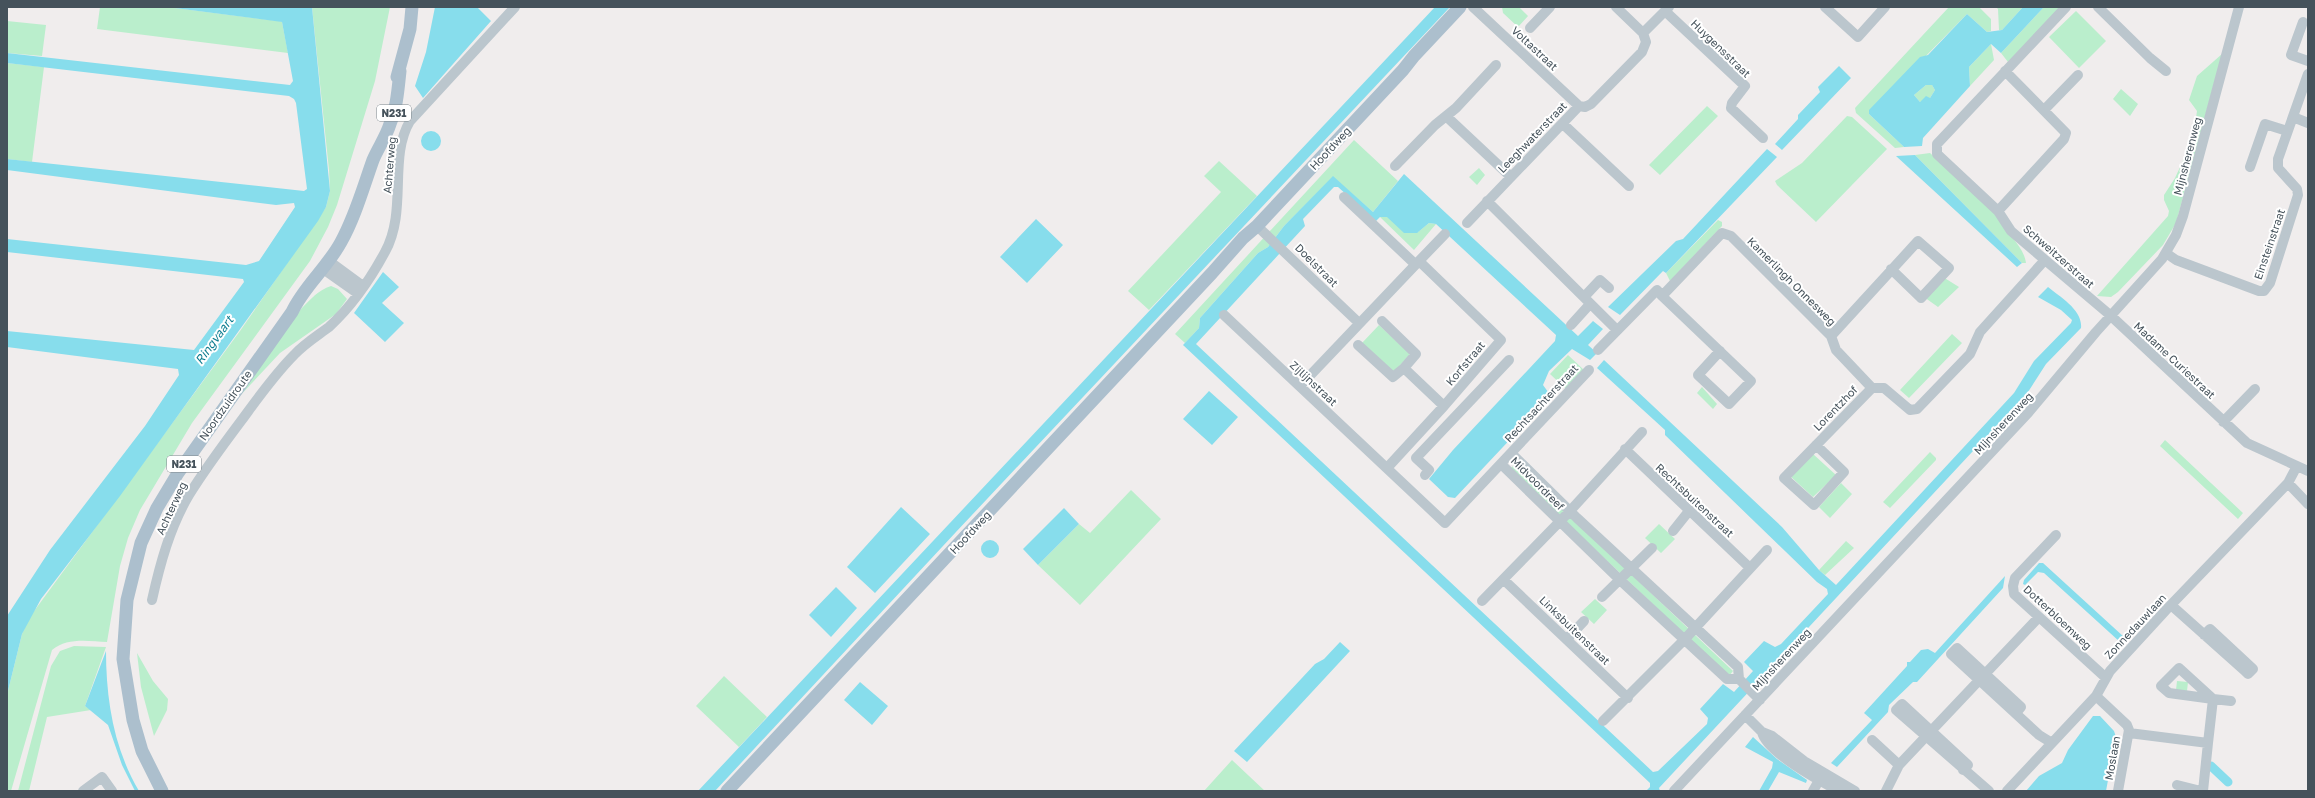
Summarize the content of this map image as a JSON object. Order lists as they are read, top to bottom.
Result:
{
  "streets": {
    "main road": ["N231", "Hoofdweg", "Noordzuidroute"],
    "street": [
      "Voltastraat",
      "Huygensstraat",
      "Leeghwaterstraat",
      "Mijnsherenweg",
      "Achterweg",
      "Einsteinstraat",
      "Schweitzerstraat",
      "Doelstraat",
      "Kamerlingh Onnesweg",
      "Madame Curiestraat",
      "Korfstraat",
      "Zijlijnstraat",
      "Rechtsachterstraat",
      "Lorentzhof",
      "Midvoordreef",
      "Rechtsbuitenstraat",
      "Dotterbloemweg",
      "Zonnedauwlaan",
      "Linksbuitenstraat",
      "Moslaan"
    ]
  },
  "crossings": [
    ["Voltastraat", "Leeghwaterstraat"],
    ["Hoofdweg", "Doelstraat"],
    ["Mijnsherenweg", "Einsteinstraat"],
    ["Mijnsherenweg", "Schweitzerstraat"],
    ["Mijnsherenweg", "Madame Curiestraat"],
    ["Mijnsherenweg", "Midvoordreef"],
    ["Schweitzerstraat", "Madame Curiestraat"],
    ["Kamerlingh Onnesweg", "Lorentzhof"],
    ["Korfstraat", "Zijlijnstraat"],
    ["Zijlijnstraat", "Midvoordreef"],
    ["Rechtsachterstraat", "Midvoordreef"],
    ["Dotterbloemweg", "Zonnedauwlaan"],
    ["Zonnedauwlaan", "Moslaan"]
  ],
  "water": ["Ringvaart"]
}
